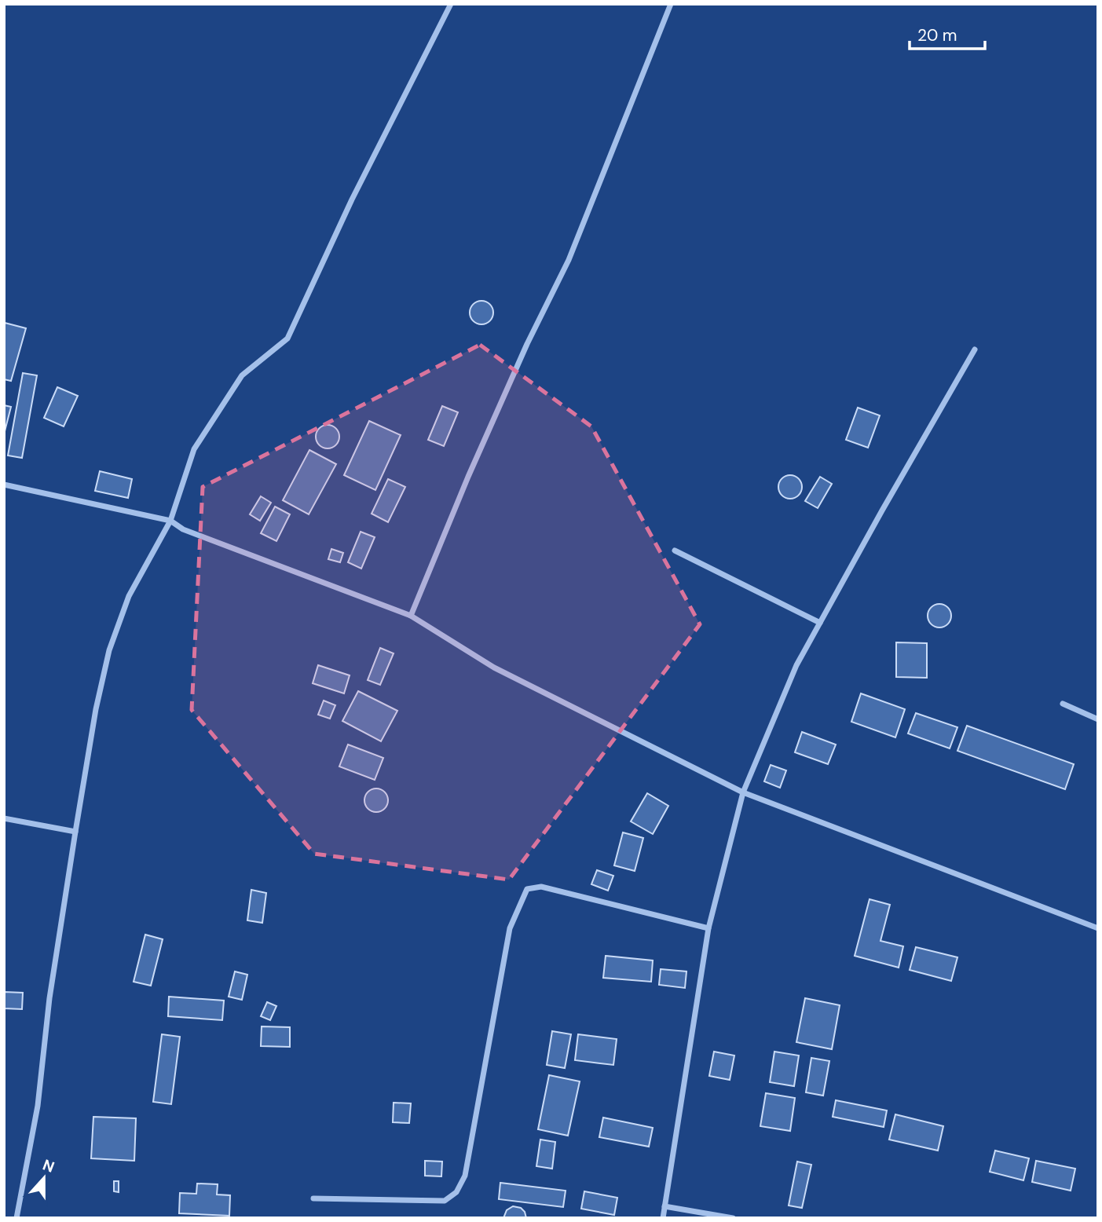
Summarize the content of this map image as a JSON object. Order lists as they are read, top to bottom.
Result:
{
  "scale_bar": "20 m",
  "north": "top"
}
